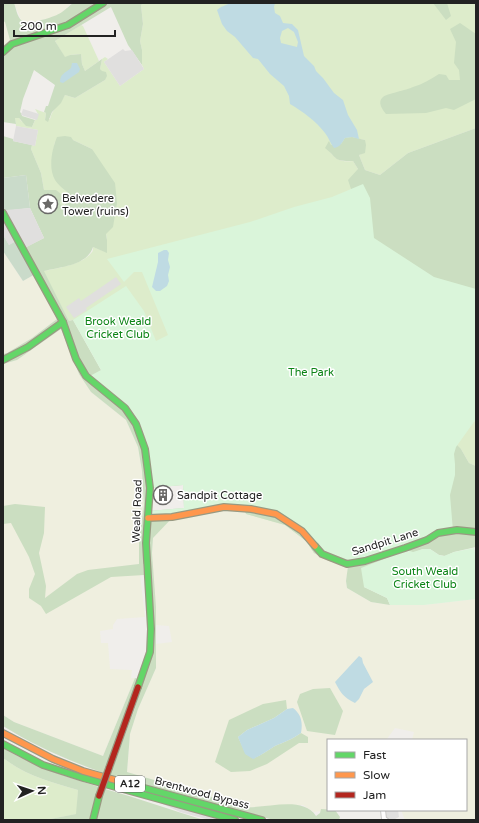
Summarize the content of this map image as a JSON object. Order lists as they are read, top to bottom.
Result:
{
  "streets": {
    "main road": [
      "Weald Road",
      "Sandpit Lane",
      "A12",
      "Brentwood Bypass"
    ]
  },
  "crossings": [
    ["Weald Road", "Sandpit Lane"]
  ],
  "parks": ["Brook Weald Cricket Club", "The Park", "South Weald Cricket Club"],
  "places": {
    "place": ["Belvedere Tower (ruins)"],
    "building": ["Sandpit Cottage"]
  },
  "legend": ["Fast", "Slow", "Jam"],
  "scale_bar": "200 m",
  "north": "right"
}
